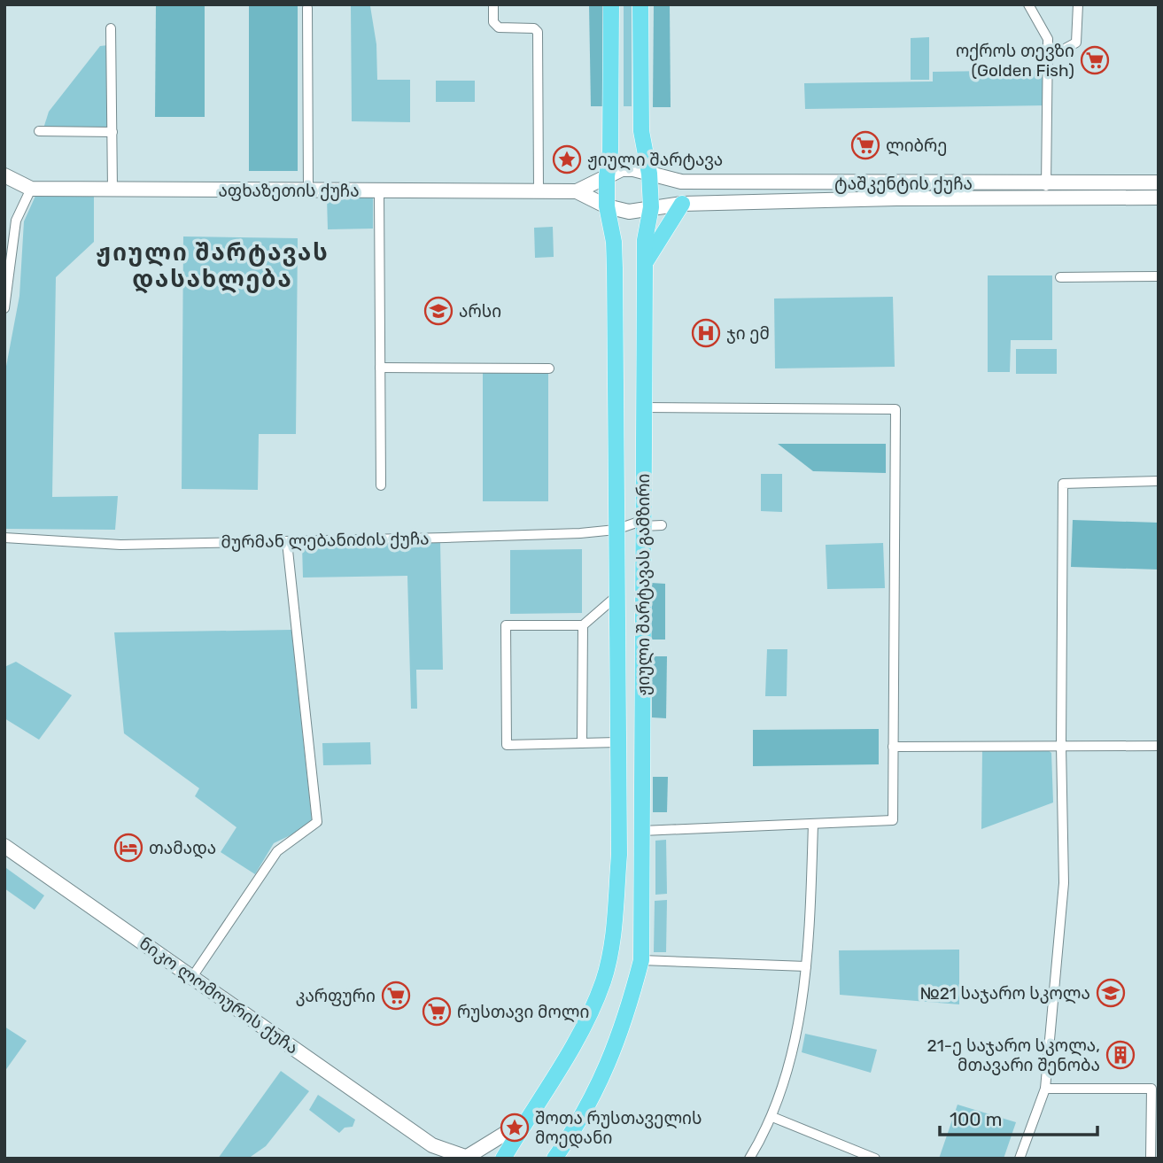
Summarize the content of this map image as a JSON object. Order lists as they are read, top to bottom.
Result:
{
  "streets": {
    "main road": ["ჟიული შარტავას გამზირი"],
    "street": [
      "ტაშკენტის ქუჩა",
      "აფხაზეთის ქუჩა",
      "მურმან ლებანიძის ქუჩა",
      "ნიკო ლომოურის ქუჩა"
    ]
  },
  "crossings": [
    ["ტაშკენტის ქუჩა", "აფხაზეთის ქუჩა"],
    ["ტაშკენტის ქუჩა", "ჟიული შარტავას გამზირი"],
    ["აფხაზეთის ქუჩა", "ჟიული შარტავას გამზირი"],
    ["მურმან ლებანიძის ქუჩა", "ჟიული შარტავას გამზირი"]
  ],
  "districts": ["ჟიული შარტავას დასახლება"],
  "places": {
    "supermarket": [
      "ოქროს თევზი (Golden Fish)",
      "ლიბრე",
      "კარფური",
      "რუსთავი მოლი"
    ],
    "place": ["ჟიული შარტავა", "შოთა რუსთაველის მოედანი"],
    "school or university": ["არსი", "№21 საჯარო სკოლა"],
    "hospital": ["ჯი ემ"],
    "hotel": ["თამადა"],
    "building": ["21-ე საჯარო სკოლა, მთავარი შენობა"]
  },
  "scale_bar": "100 m"
}
